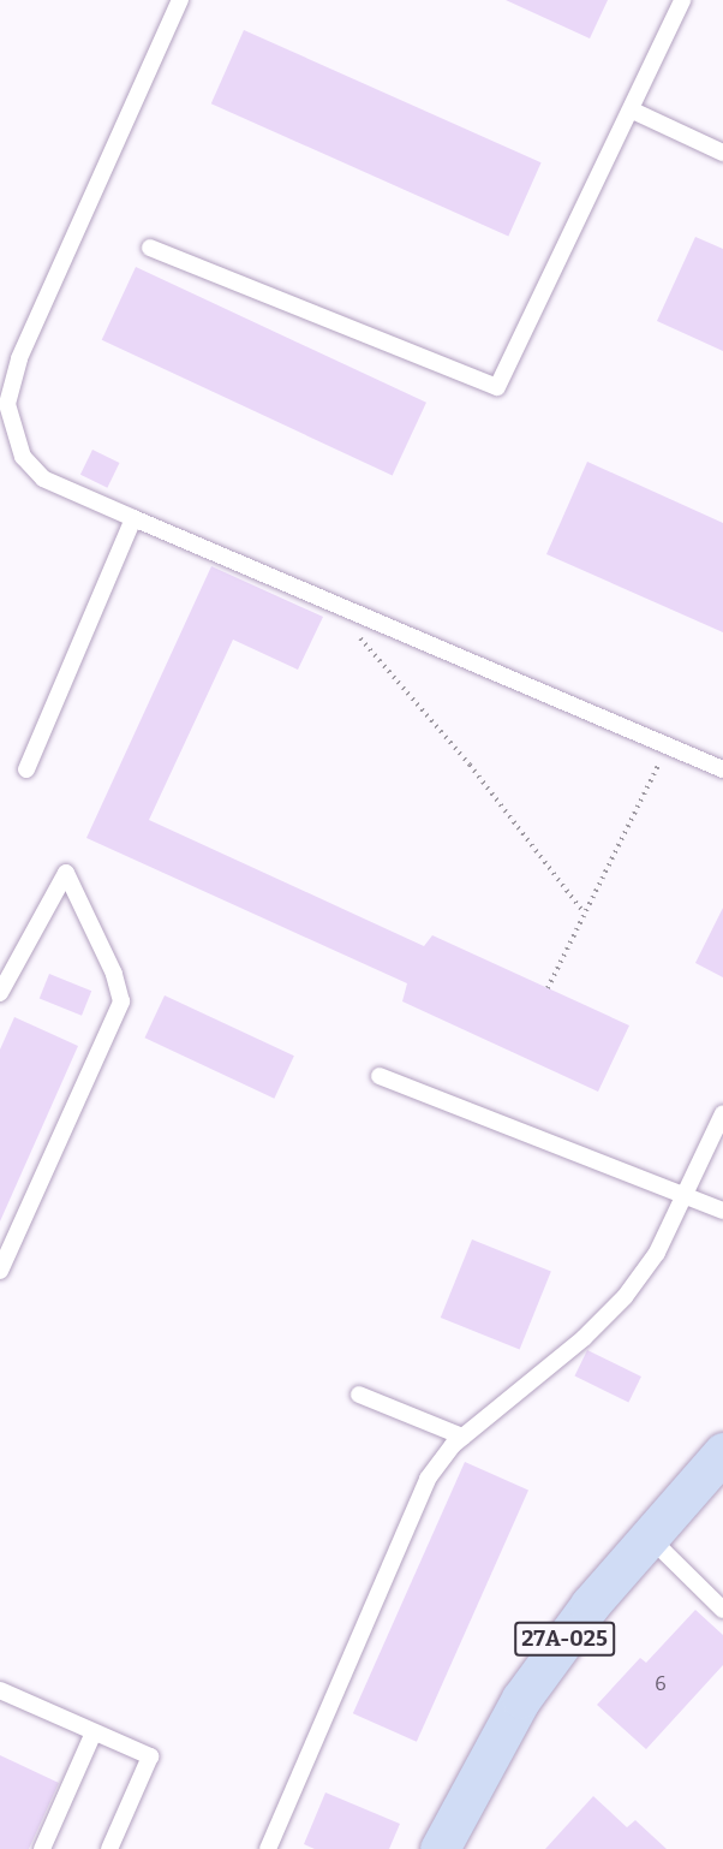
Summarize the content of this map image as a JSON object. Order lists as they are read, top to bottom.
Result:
{
  "streets": {
    "main road": ["27А-025"]
  },
  "house_numbers": ["6"]
}
